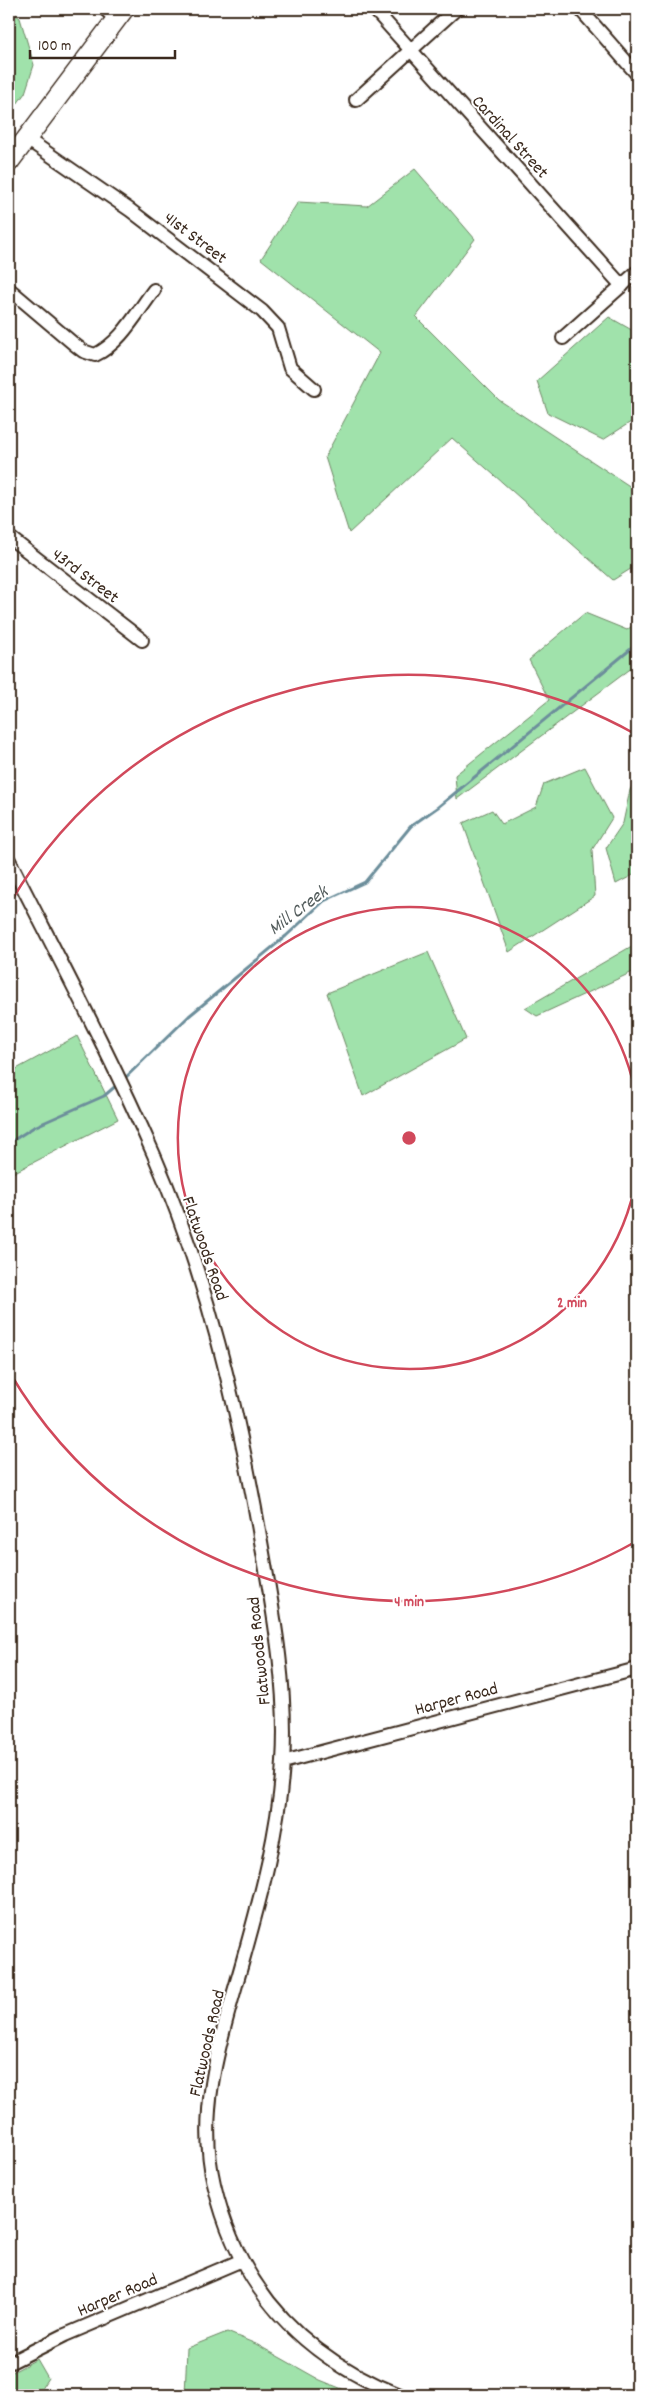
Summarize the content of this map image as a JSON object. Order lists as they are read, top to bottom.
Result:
{
  "streets": {
    "street": [
      "Cardinal Street",
      "41st Street",
      "43rd Street",
      "Flatwoods Road",
      "Harper Road"
    ]
  },
  "crossings": [
    ["Flatwoods Road", "Harper Road"]
  ],
  "water": ["Mill Creek"],
  "scale_bar": "100 m",
  "rings": ["2 min", "4 min"]
}
